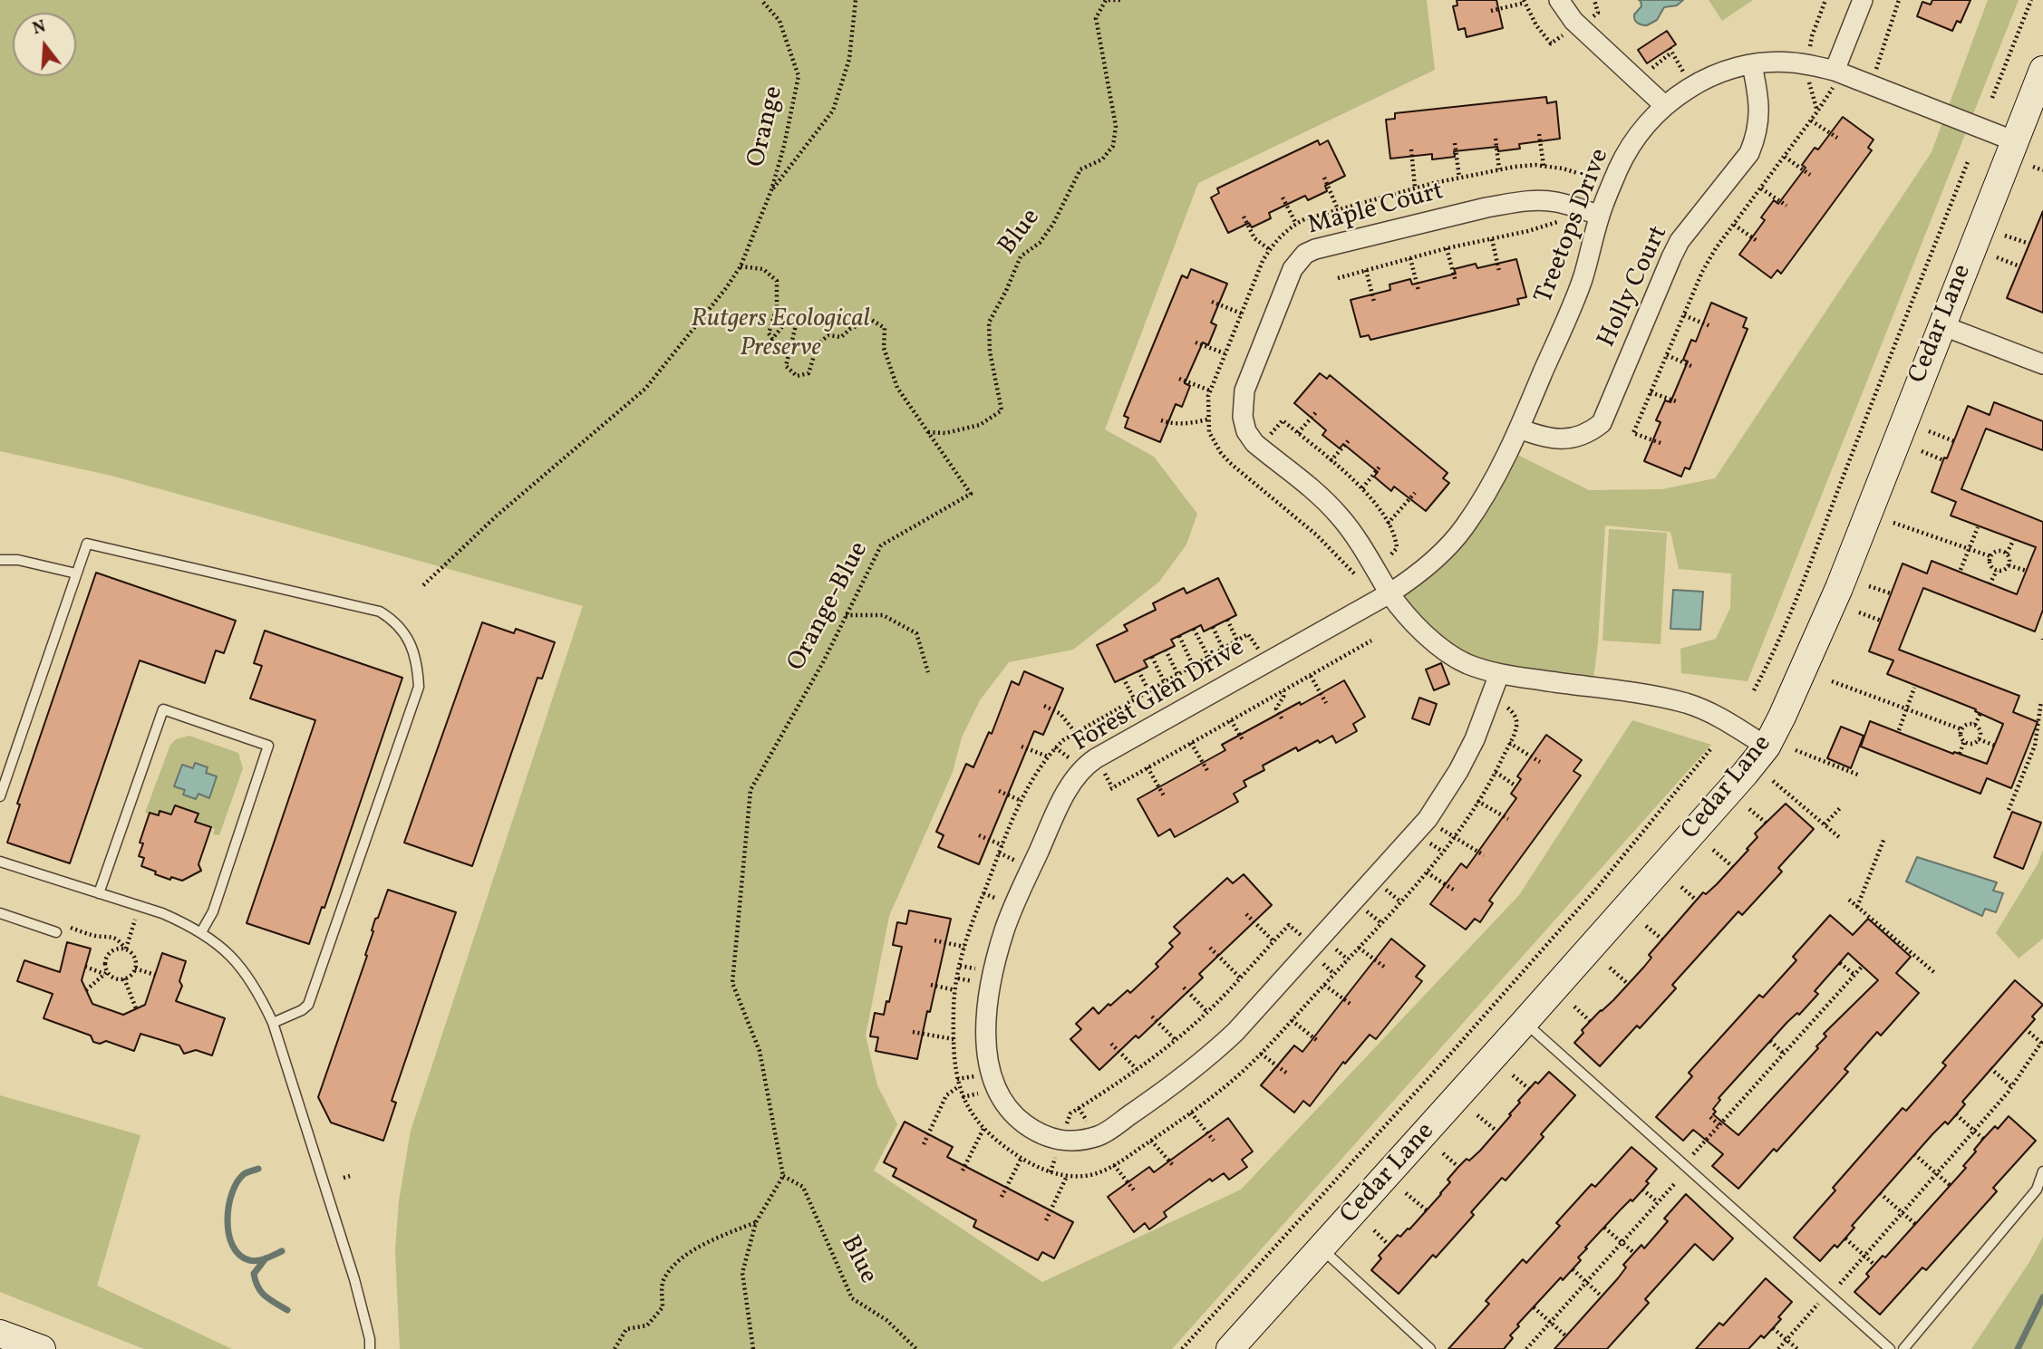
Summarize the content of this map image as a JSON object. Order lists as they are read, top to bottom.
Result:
{
  "streets": {
    "street": [
      "Maple Court",
      "Treetops Drive",
      "Holly Court",
      "Cedar Lane",
      "Forest Glen Drive"
    ],
    "path": ["Orange", "Blue", "Orange-Blue"]
  },
  "crossings": [
    ["Orange", "Orange-Blue"],
    ["Maple Court", "Treetops Drive"],
    ["Maple Court", "Forest Glen Drive"],
    ["Treetops Drive", "Holly Court"],
    ["Treetops Drive", "Forest Glen Drive"],
    ["Blue", "Orange-Blue"]
  ],
  "parks": ["Rutgers Ecological Preserve"],
  "north": "top"
}
